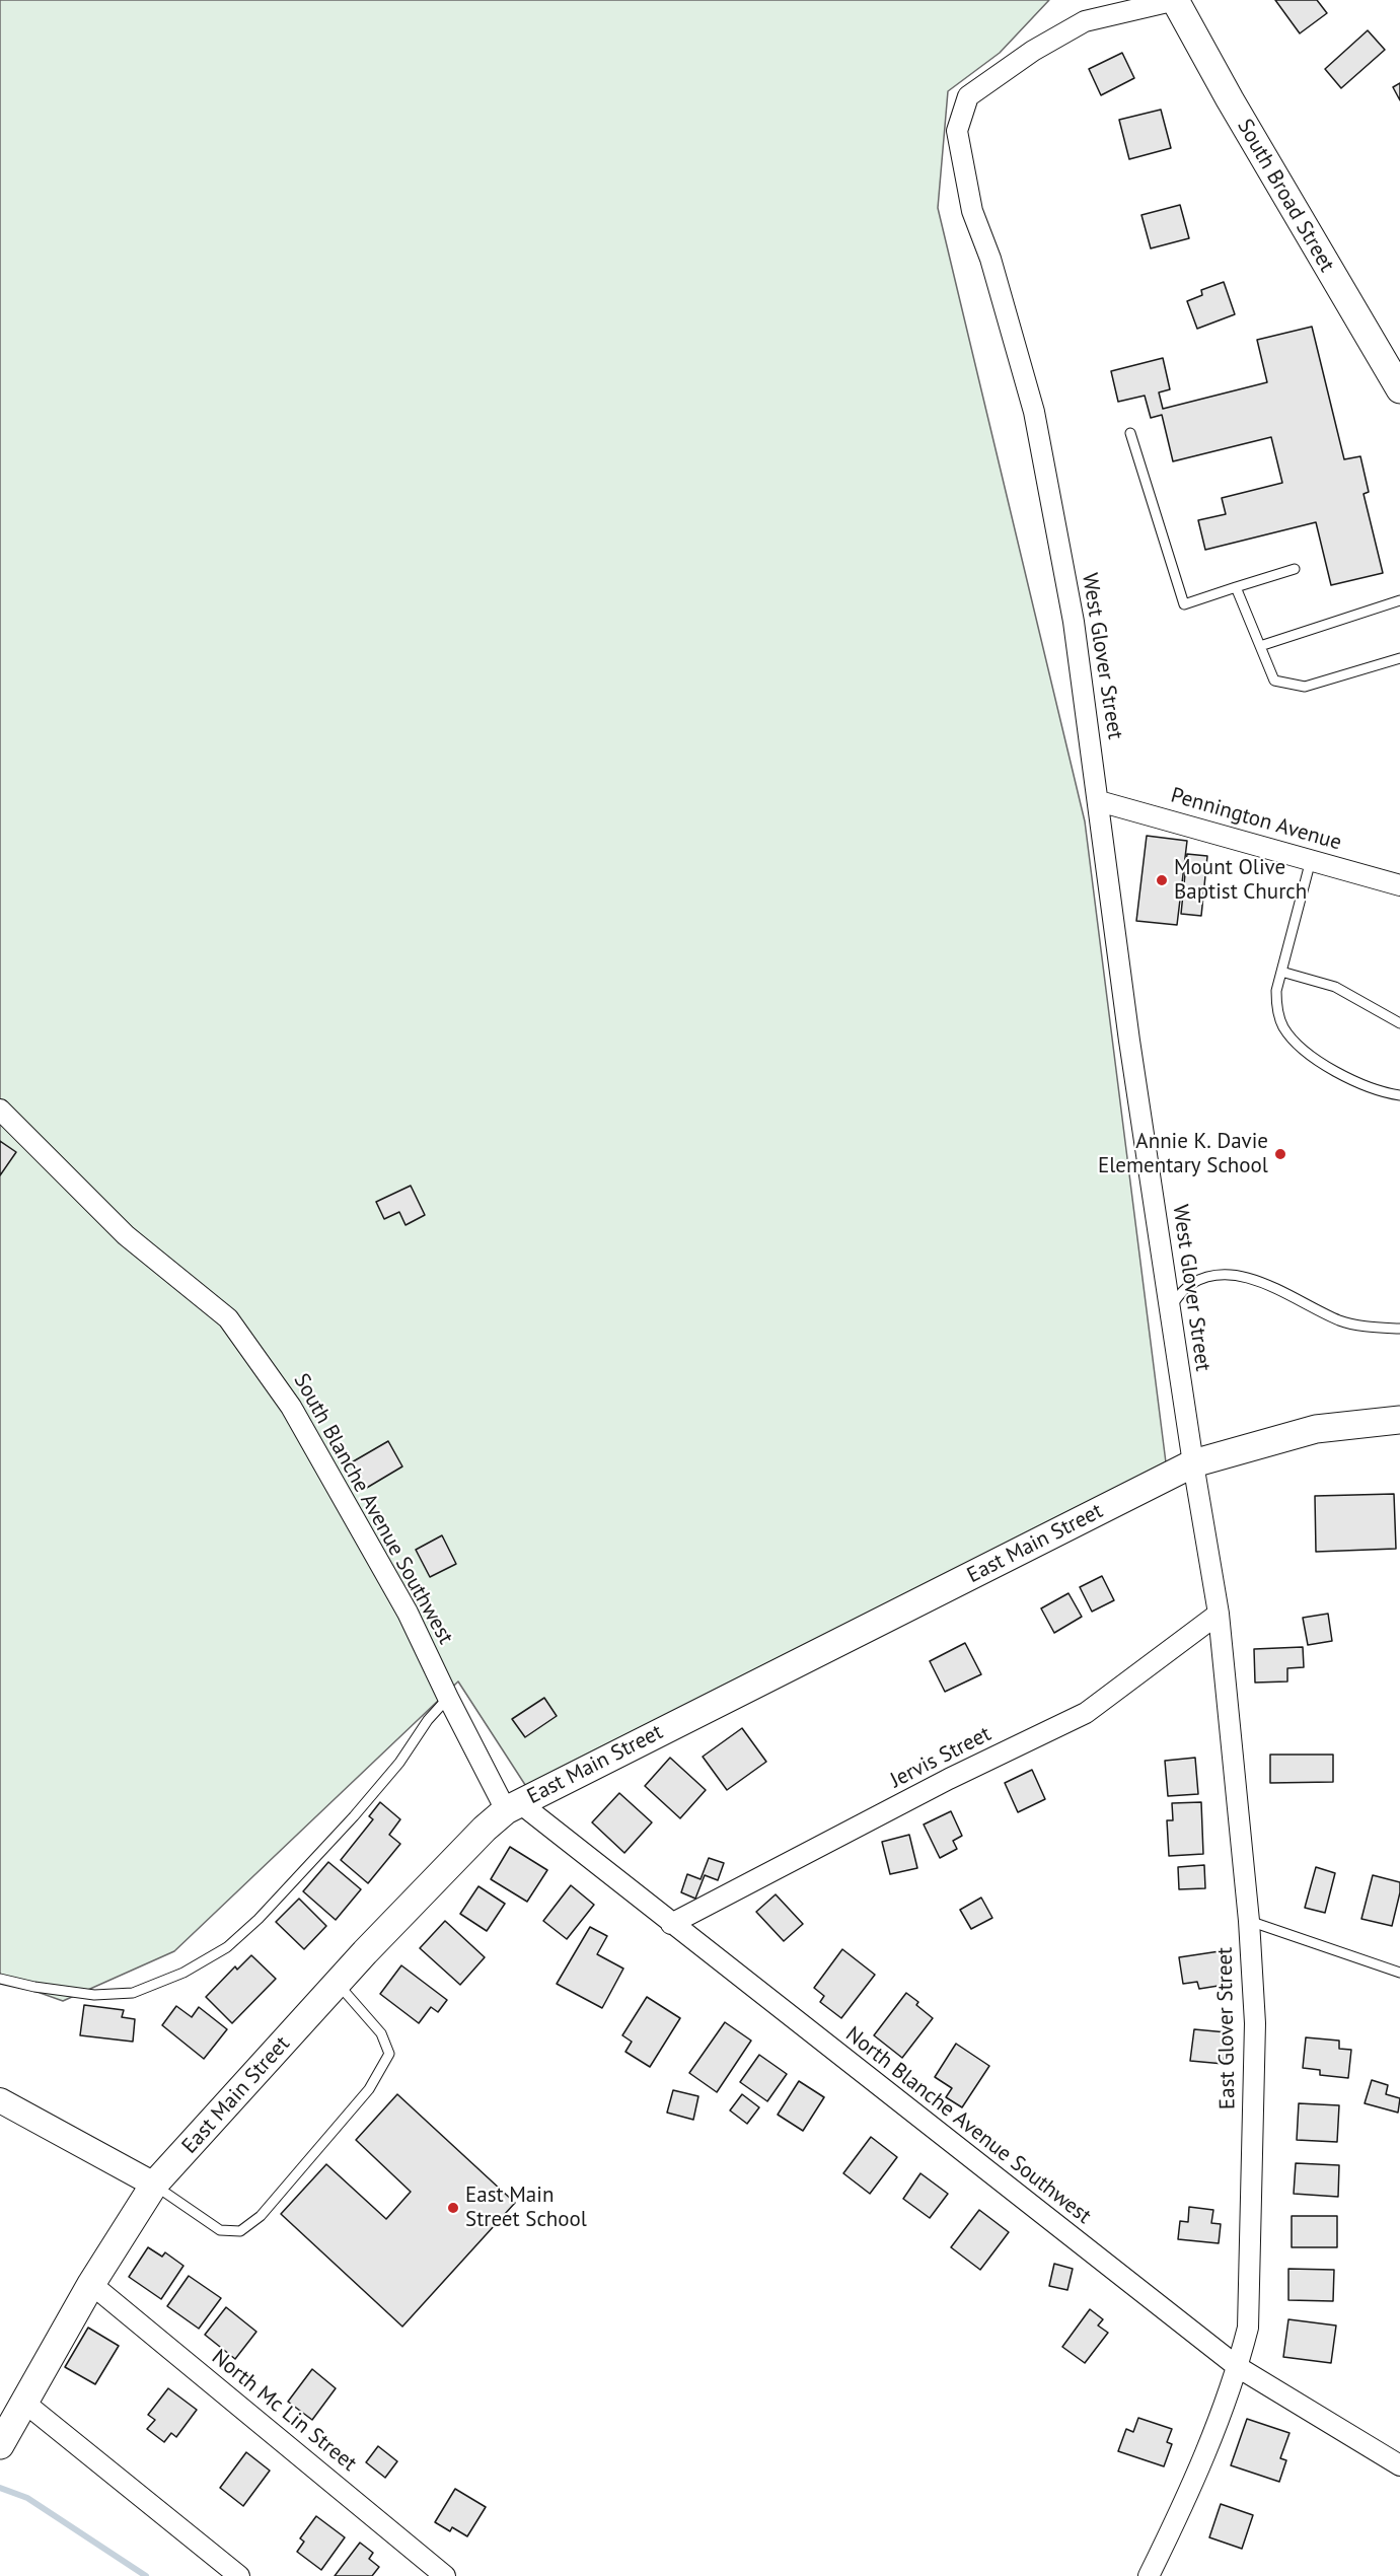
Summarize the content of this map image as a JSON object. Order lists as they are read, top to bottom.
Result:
{
  "streets": {
    "main road": ["South Broad Street", "East Main Street"],
    "street": [
      "West Glover Street",
      "Pennington Avenue",
      "South Blanche Avenue Southwest",
      "Jervis Street",
      "East Glover Street",
      "North Blanche Avenue Southwest",
      "North Mc Lin Street"
    ]
  },
  "crossings": [
    ["South Broad Street", "West Glover Street"],
    ["West Glover Street", "Pennington Avenue"],
    ["West Glover Street", "East Main Street"],
    ["West Glover Street", "East Glover Street"],
    ["South Blanche Avenue Southwest", "East Main Street"],
    ["South Blanche Avenue Southwest", "North Blanche Avenue Southwest"],
    ["East Main Street", "East Glover Street"],
    ["East Main Street", "North Blanche Avenue Southwest"],
    ["East Main Street", "North Mc Lin Street"],
    ["Jervis Street", "East Glover Street"],
    ["Jervis Street", "North Blanche Avenue Southwest"],
    ["East Glover Street", "North Blanche Avenue Southwest"]
  ],
  "places": ["Mount Olive Baptist Church", "Annie K. Davie Elementary School", "East Main Street School"]
}
